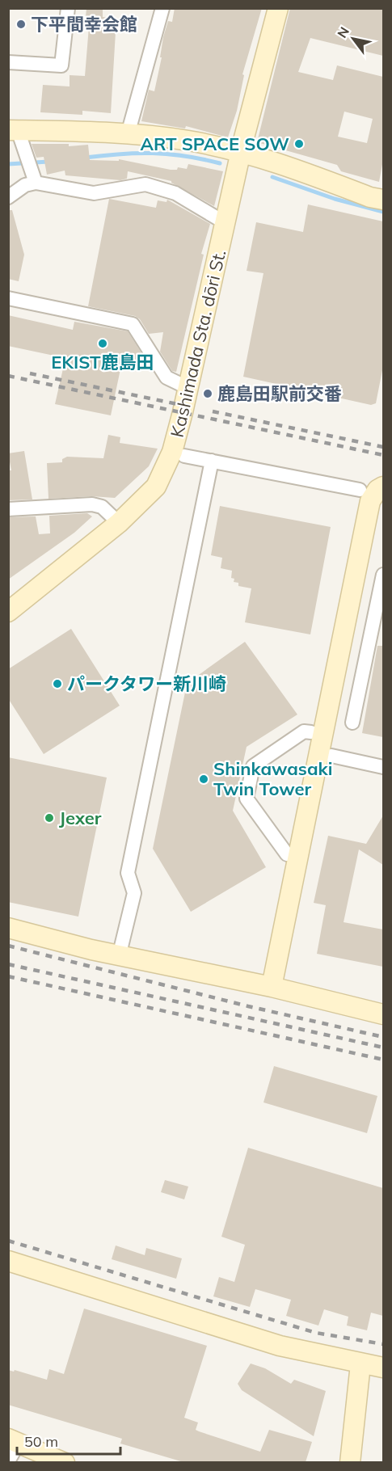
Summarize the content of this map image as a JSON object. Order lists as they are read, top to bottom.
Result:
{
  "streets": {
    "street": ["Kashimada Sta. dōri St."]
  },
  "places": [
    "下平間幸会館",
    "ART SPACE SOW",
    "EKIST鹿島田",
    "鹿島田駅前交番",
    "パークタワー新川崎",
    "Shinkawasaki Twin Tower",
    "Jexer"
  ],
  "scale_bar": "50 m",
  "north": "top left"
}
